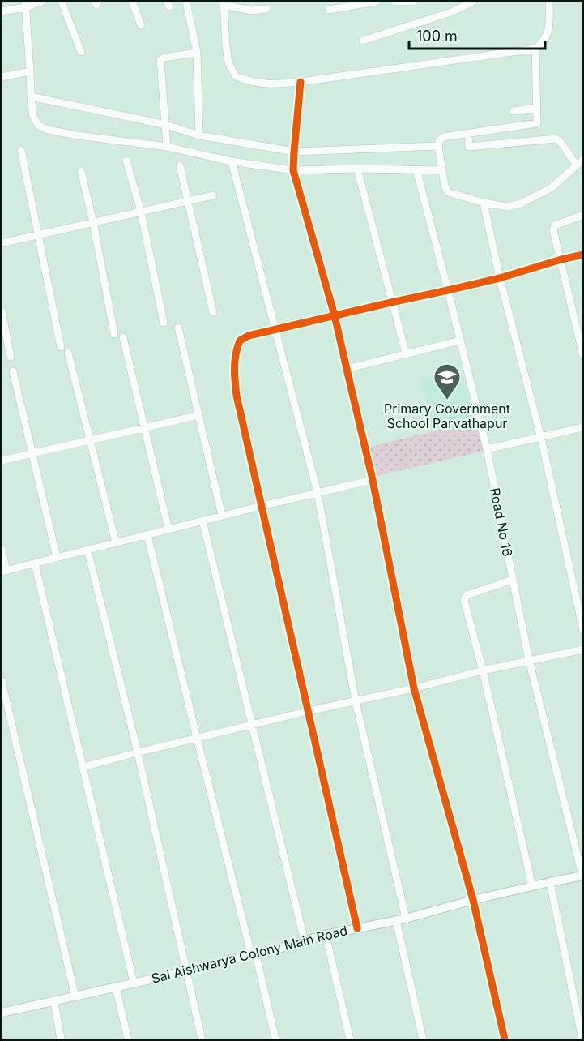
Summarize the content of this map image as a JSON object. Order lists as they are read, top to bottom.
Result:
{
  "streets": {
    "street": ["Road No 16", "Sai Aishwarya Colony Main Road"]
  },
  "crossings": [
    ["Road No 16", "Sai Aishwarya Colony Main Road"]
  ],
  "places": {
    "school or university": ["Primary Government School Parvathapur"]
  },
  "scale_bar": "100 m"
}
